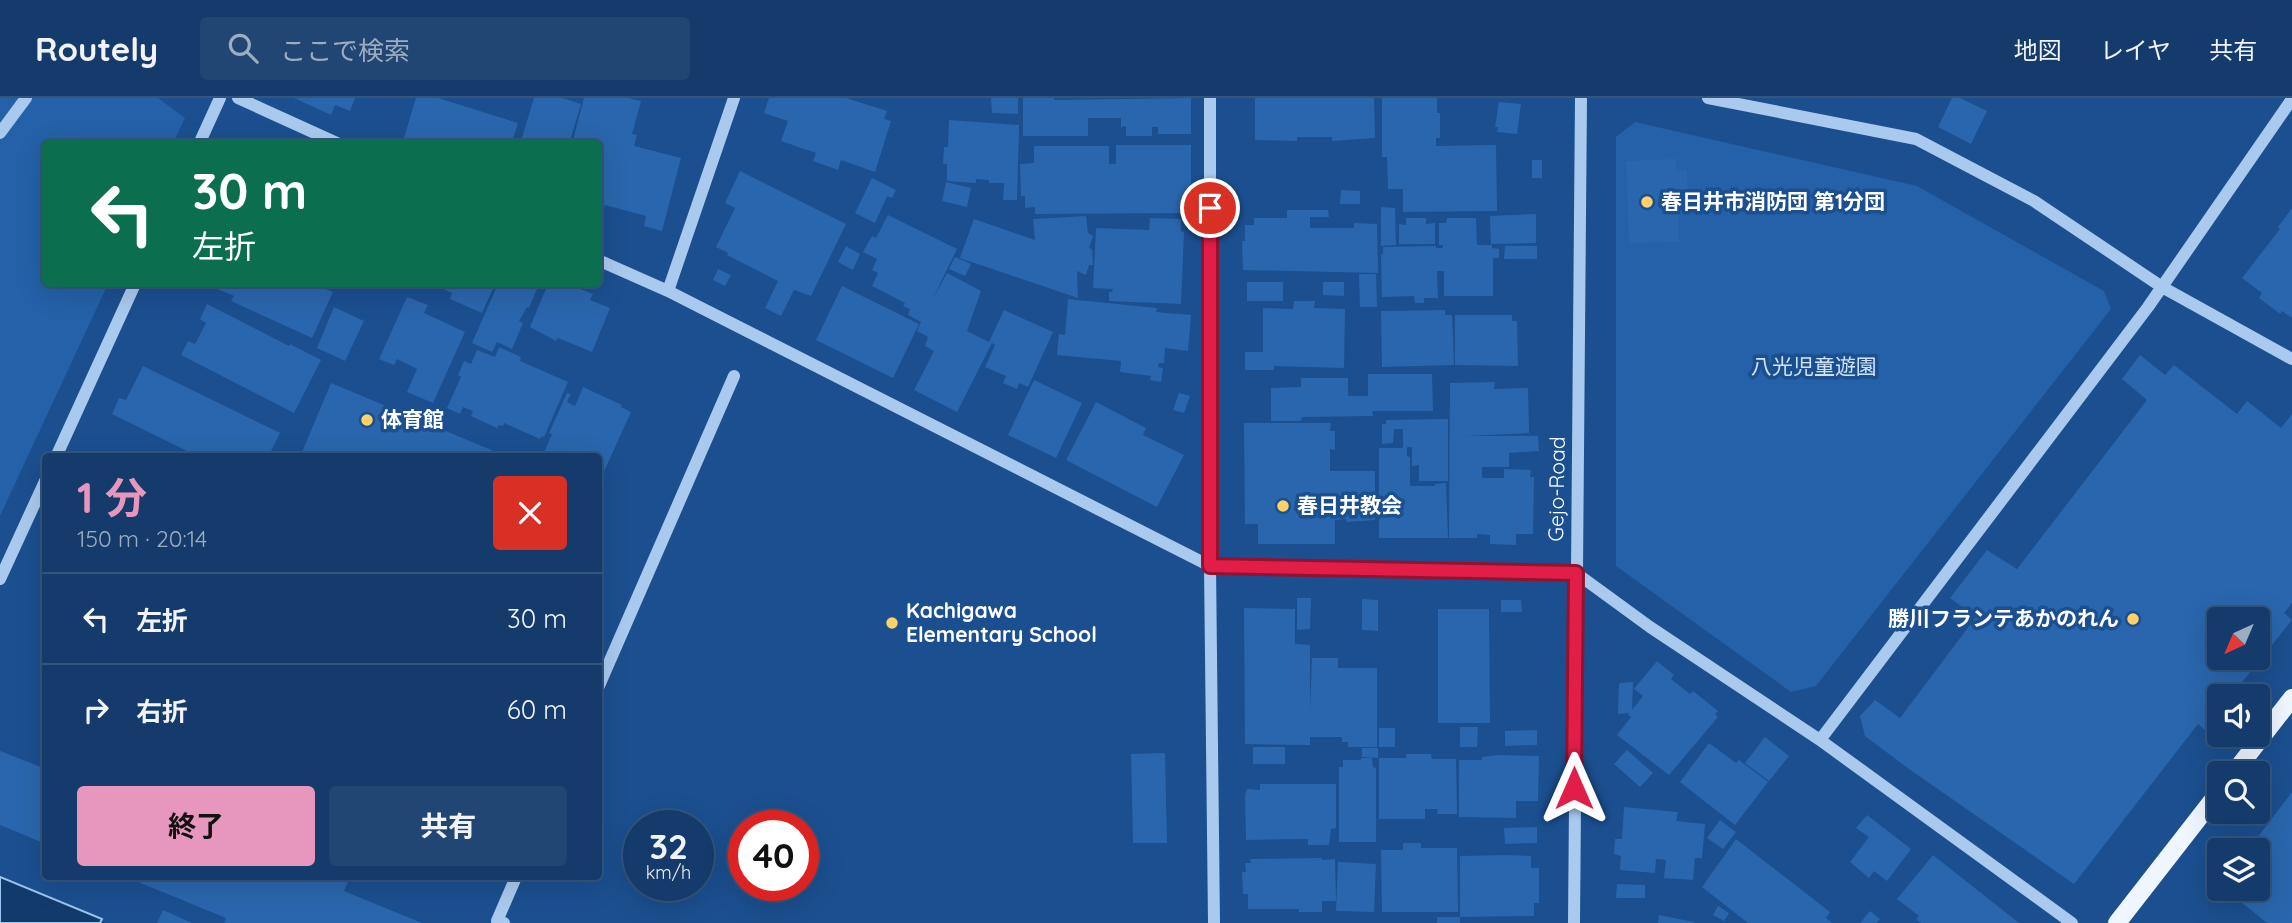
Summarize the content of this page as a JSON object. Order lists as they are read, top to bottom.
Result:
{
  "streets": {
    "street": ["Gejo-Road"]
  },
  "parks": ["八光児童遊園"],
  "places": [
    "春日井市消防団 第1分団",
    "体育館",
    "春日井教会",
    "勝川フランテあかのれん",
    "Kachigawa Elementary School"
  ],
  "north": "bottom left",
  "page": {
    "header": "Routely",
    "search": "ここで検索",
    "nav": ["地図", "レイヤ", "共有"],
    "turn": ["30 m", "左折"],
    "heading": ["1 分", "150 m · 20:14"],
    "list": [
      {
        "name": "左折",
        "value": "30 m"
      },
      {
        "name": "右折",
        "value": "60 m"
      }
    ],
    "buttons": ["終了", "共有"],
    "speed": "32 km/h",
    "limit": "40"
  }
}
